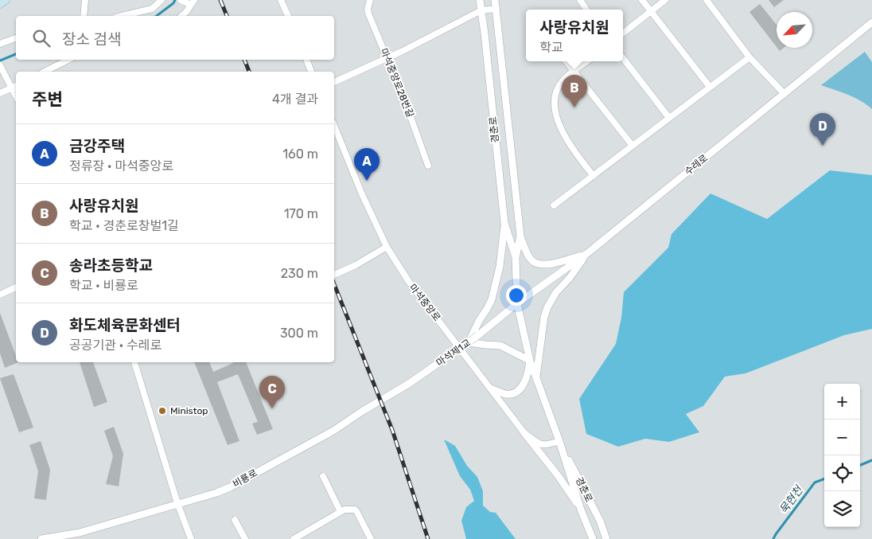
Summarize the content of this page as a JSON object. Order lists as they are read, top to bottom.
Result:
{
  "streets": {
    "street": [
      "마석중앙로28번길",
      "경춘로",
      "수레로",
      "마석중앙로",
      "마석제1교",
      "비룡로"
    ]
  },
  "crossings": [
    ["경춘로", "수레로"],
    ["경춘로", "마석중앙로"],
    ["경춘로", "마석제1교"],
    ["수레로", "마석제1교"],
    ["마석제1교", "비룡로"]
  ],
  "water": ["묵현천"],
  "places": ["Ministop"],
  "north": "bottom left",
  "page": {
    "popup": ["사랑유치원", "학교"],
    "search": "장소 검색",
    "heading": ["주변", "4개 결과"],
    "pins": [
      "B",
      "D",
      "A",
      "C"
    ],
    "list": [
      {
        "mark": "A",
        "name": "금강주택",
        "note": "정류장 · 마석중앙로",
        "value": "160 m"
      },
      {
        "mark": "B",
        "name": "사랑유치원",
        "note": "학교 · 경춘로창벌1길",
        "value": "170 m"
      },
      {
        "mark": "C",
        "name": "송라초등학교",
        "note": "학교 · 비룡로",
        "value": "230 m"
      },
      {
        "mark": "D",
        "name": "화도체육문화센터",
        "note": "공공기관 · 수레로",
        "value": "300 m"
      }
    ],
    "map_buttons": ["+", "−"]
  }
}
